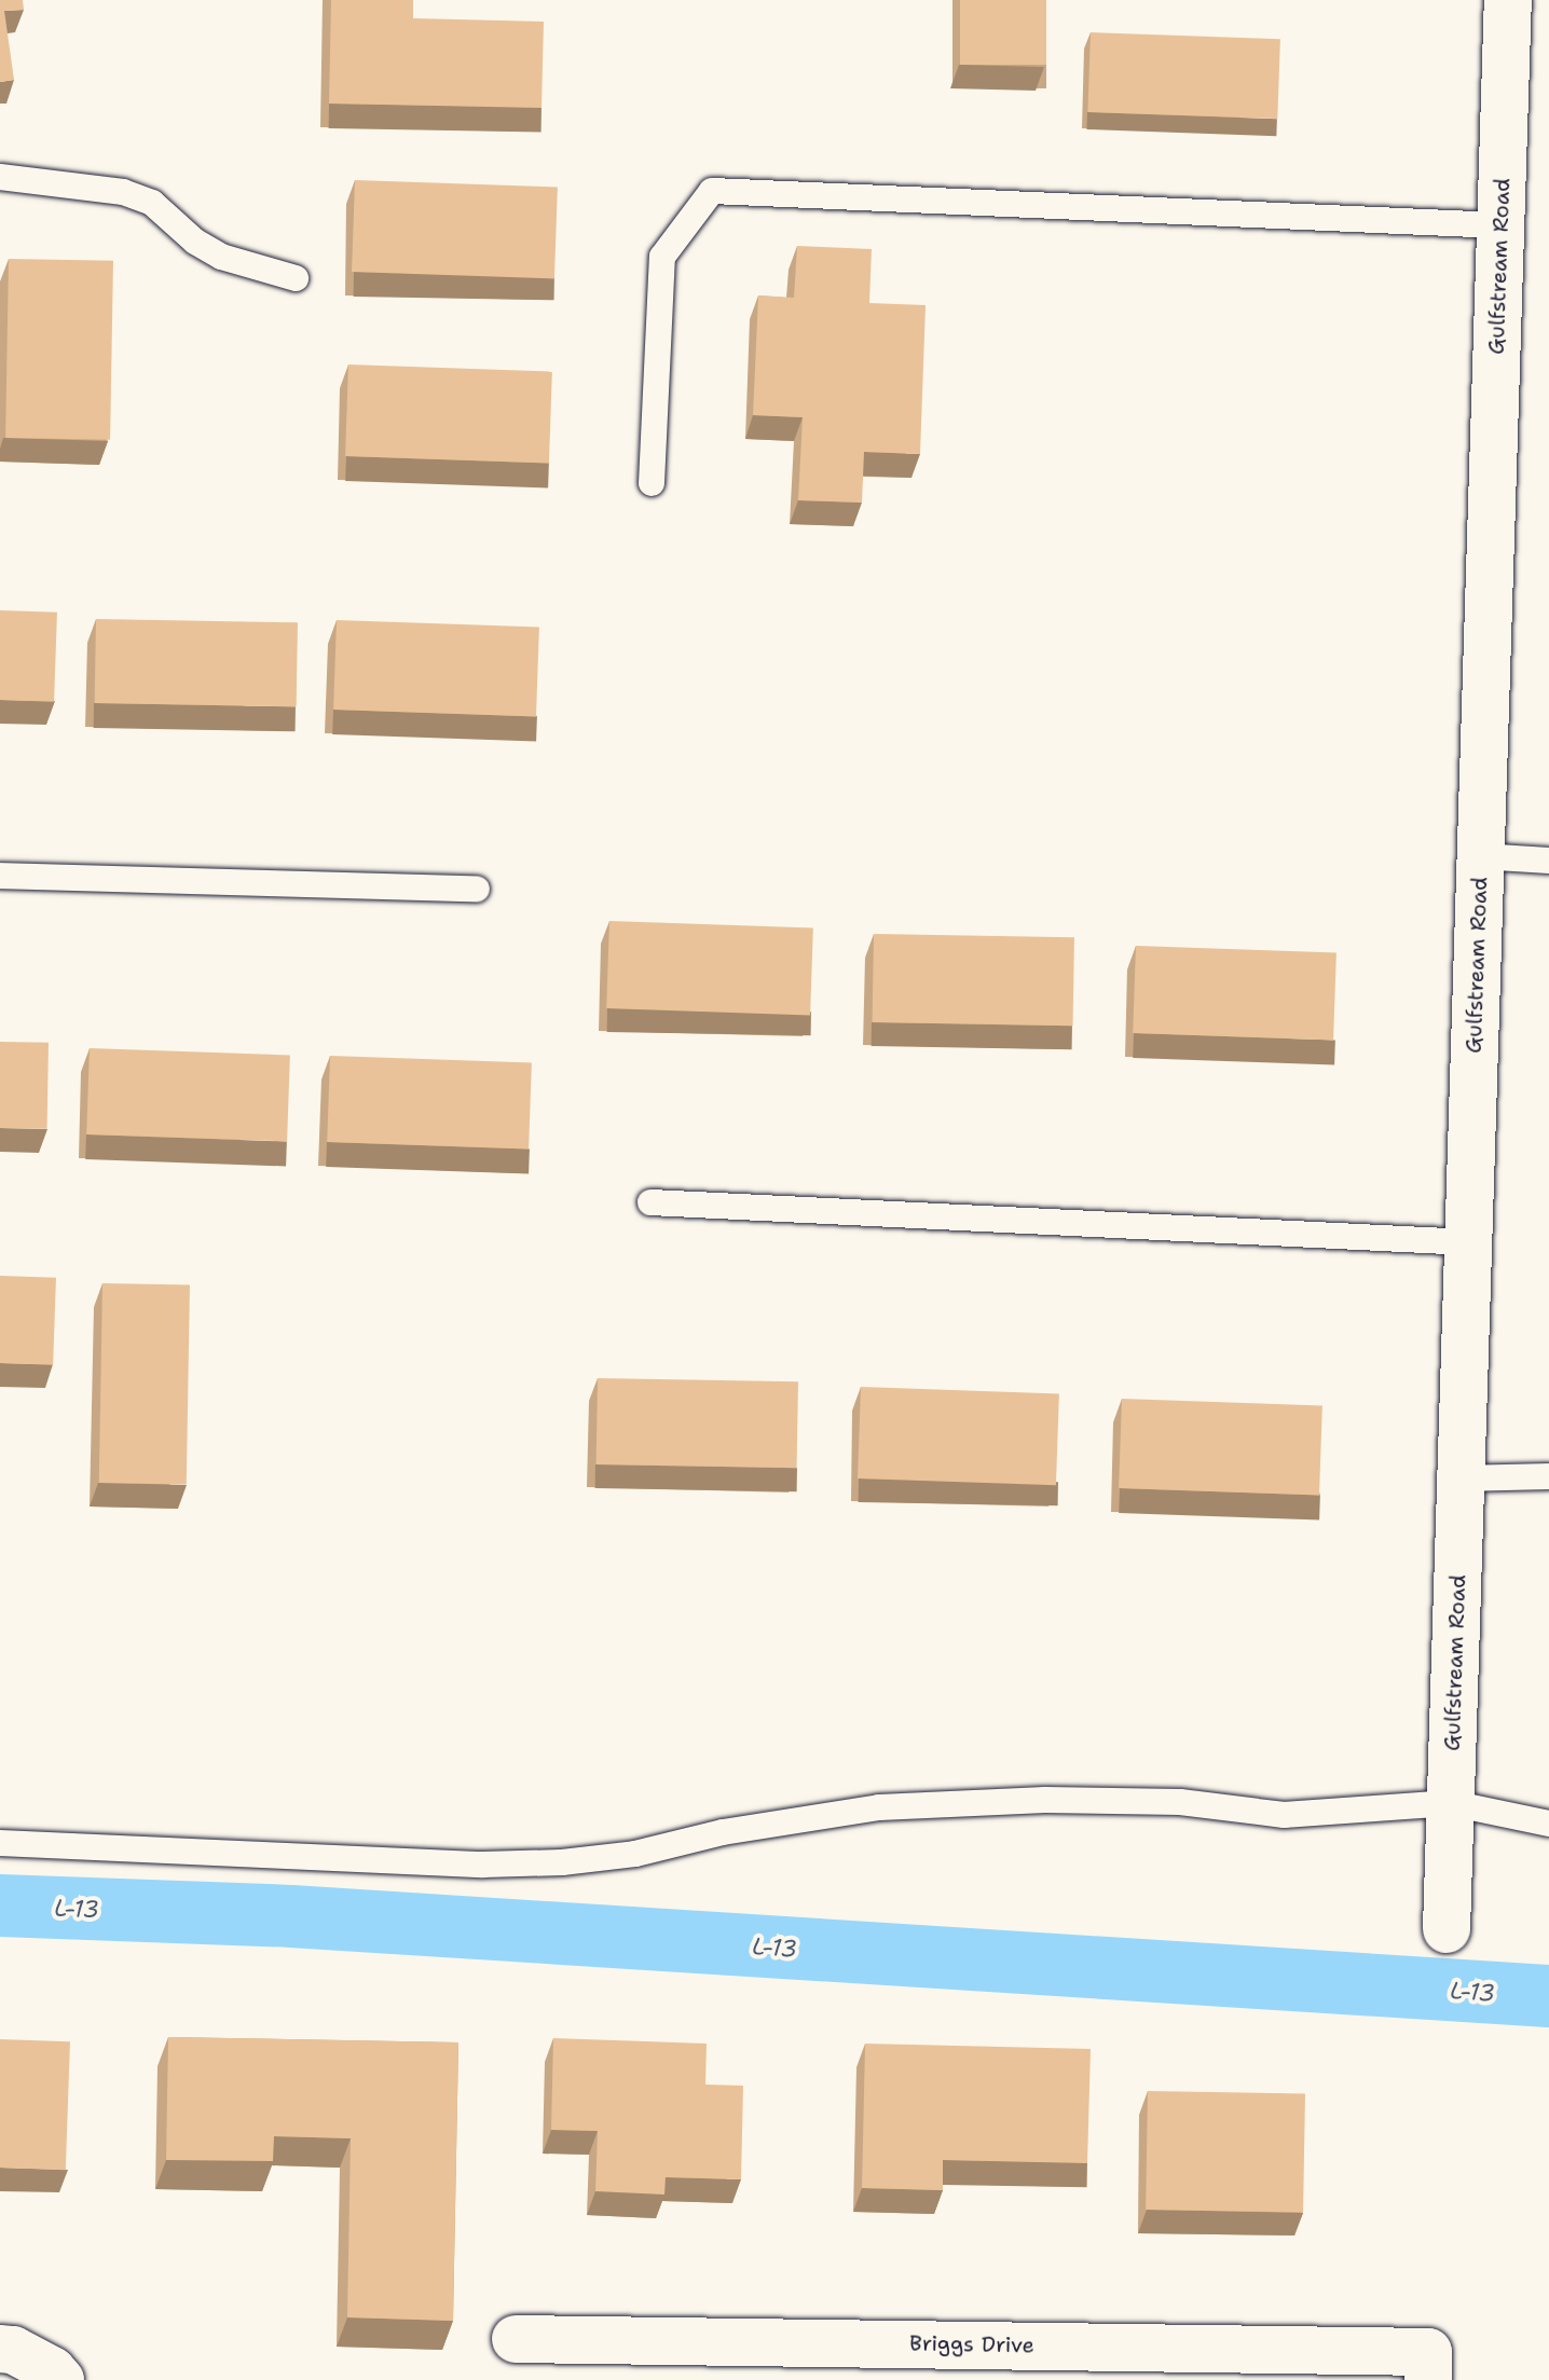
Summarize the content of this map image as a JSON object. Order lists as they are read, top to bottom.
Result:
{
  "streets": {
    "street": ["Gulfstream Road", "Briggs Drive"]
  },
  "water": ["L-13"]
}
